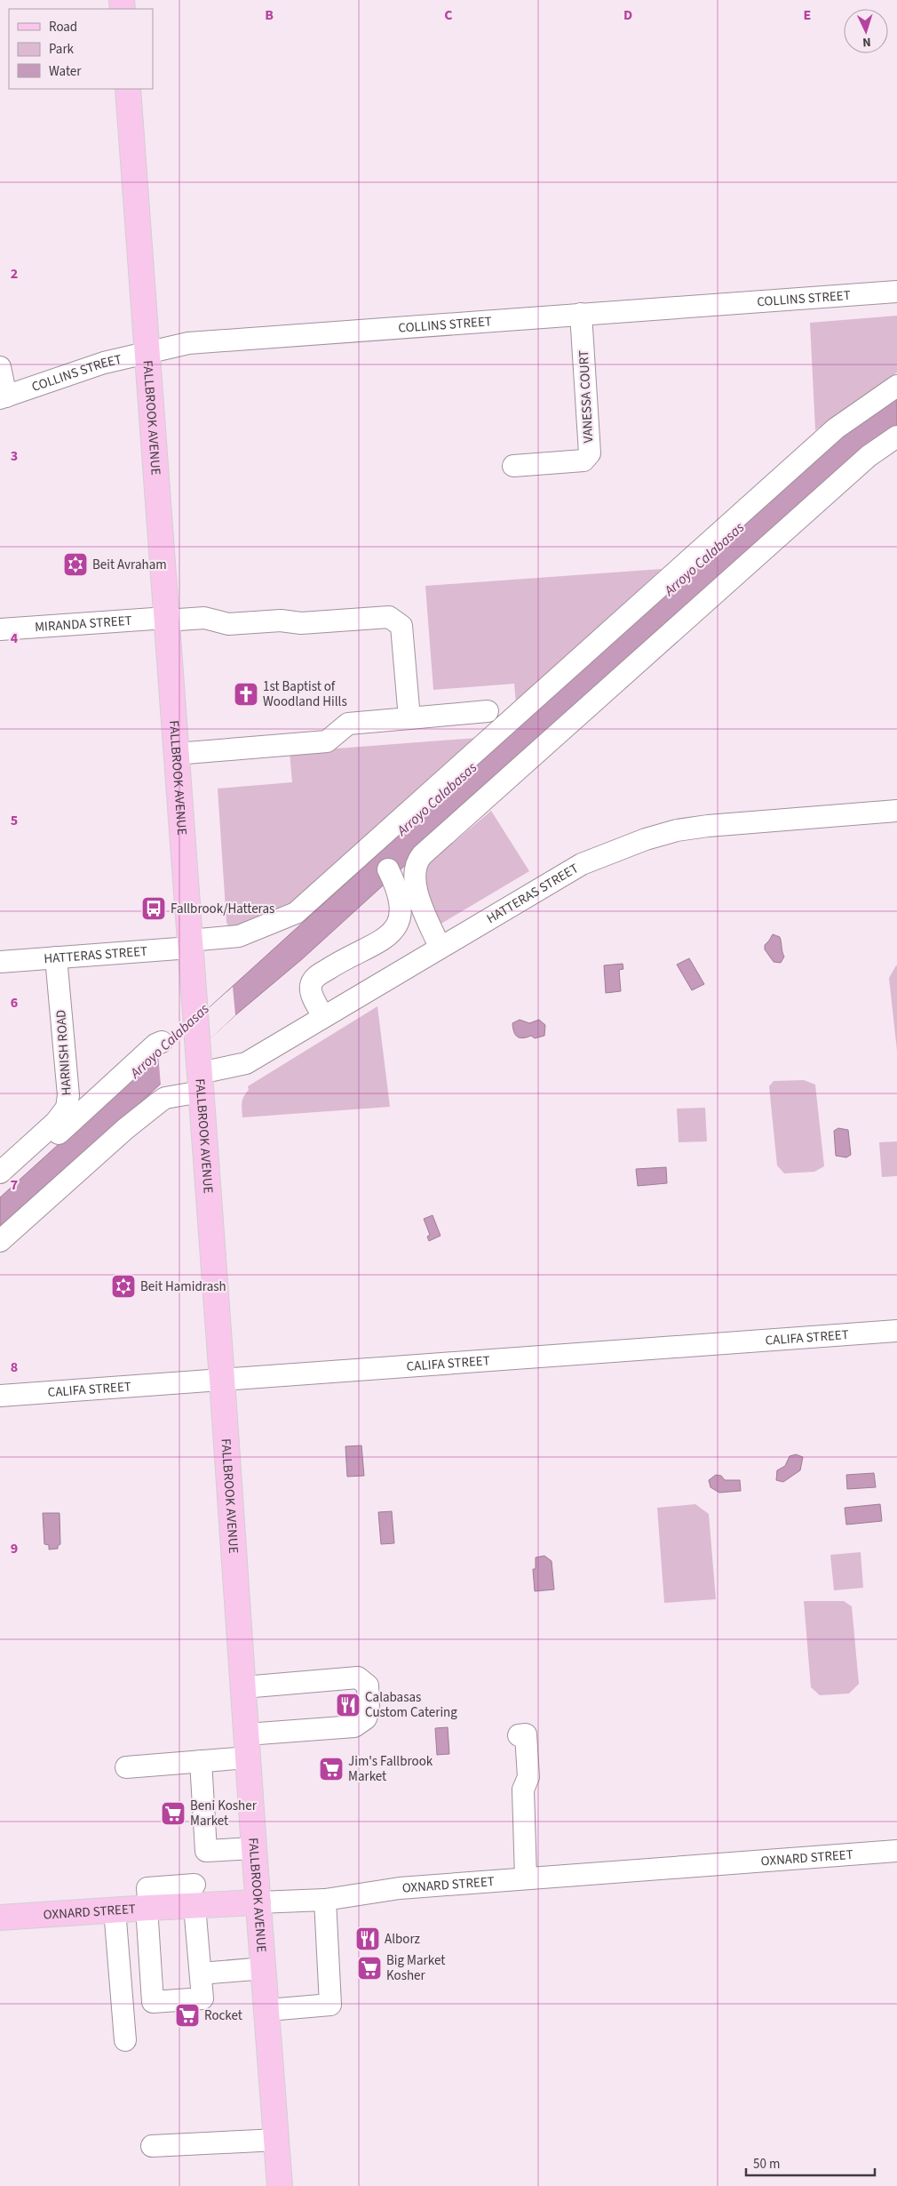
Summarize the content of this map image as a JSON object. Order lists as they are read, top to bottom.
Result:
{
  "streets": {
    "main road": ["FALLBROOK AVENUE", "OXNARD STREET"],
    "street": [
      "COLLINS STREET",
      "VANESSA COURT",
      "MIRANDA STREET",
      "HATTERAS STREET",
      "HARNISH ROAD",
      "CALIFA STREET"
    ]
  },
  "crossings": [
    ["COLLINS STREET", "VANESSA COURT"],
    ["COLLINS STREET", "FALLBROOK AVENUE"],
    ["FALLBROOK AVENUE", "MIRANDA STREET"],
    ["FALLBROOK AVENUE", "HATTERAS STREET"],
    ["FALLBROOK AVENUE", "CALIFA STREET"],
    ["FALLBROOK AVENUE", "OXNARD STREET"],
    ["HATTERAS STREET", "HARNISH ROAD"]
  ],
  "water": ["Arroyo Calabasas"],
  "places": {
    "synagogue": ["Beit Avraham", "Beit Hamidrash"],
    "church": ["1st Baptist of Woodland Hills"],
    "bus stop": ["Fallbrook/Hatteras"],
    "restaurant": ["Calabasas Custom Catering", "Alborz"],
    "supermarket": [
      "Jim's Fallbrook Market",
      "Beni Kosher Market",
      "Big Market Kosher",
      "Rocket"
    ]
  },
  "legend": ["Road", "Park", "Water"],
  "scale_bar": "50 m",
  "north": "bottom",
  "grid": {
    "columns": [
      "B",
      "C",
      "D",
      "E"
    ],
    "rows": [
      "2",
      "3",
      "4",
      "5",
      "6",
      "7",
      "8",
      "9"
    ]
  }
}
